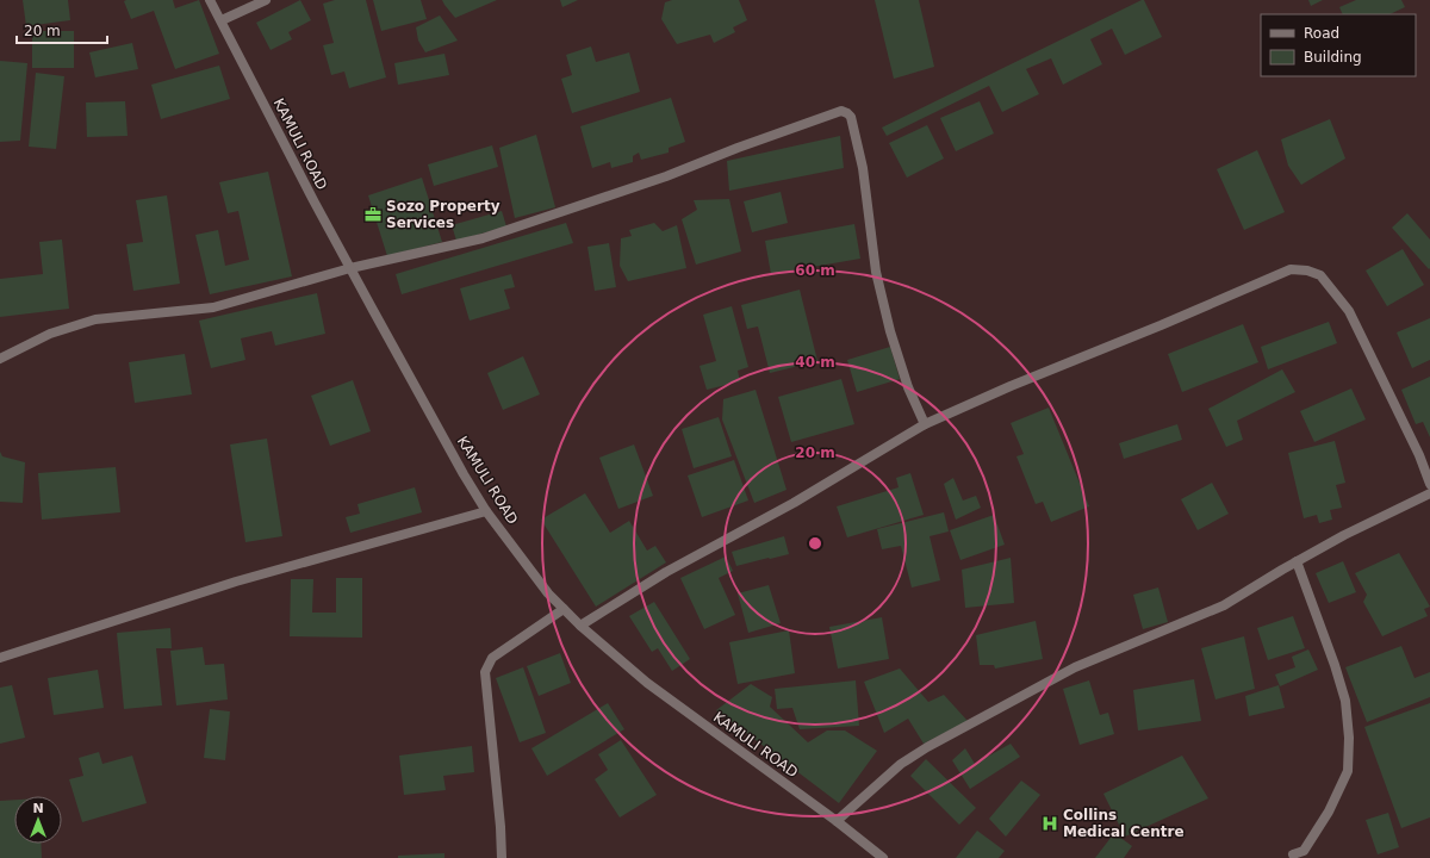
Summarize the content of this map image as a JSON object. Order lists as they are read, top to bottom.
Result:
{
  "streets": {
    "street": ["KAMULI ROAD"]
  },
  "places": {
    "office": ["Sozo Property Services"],
    "hospital": ["Collins Medical Centre"]
  },
  "legend": ["Road", "Building"],
  "scale_bar": "20 m",
  "north": "top",
  "rings": ["60 m", "40 m", "20 m"]
}
